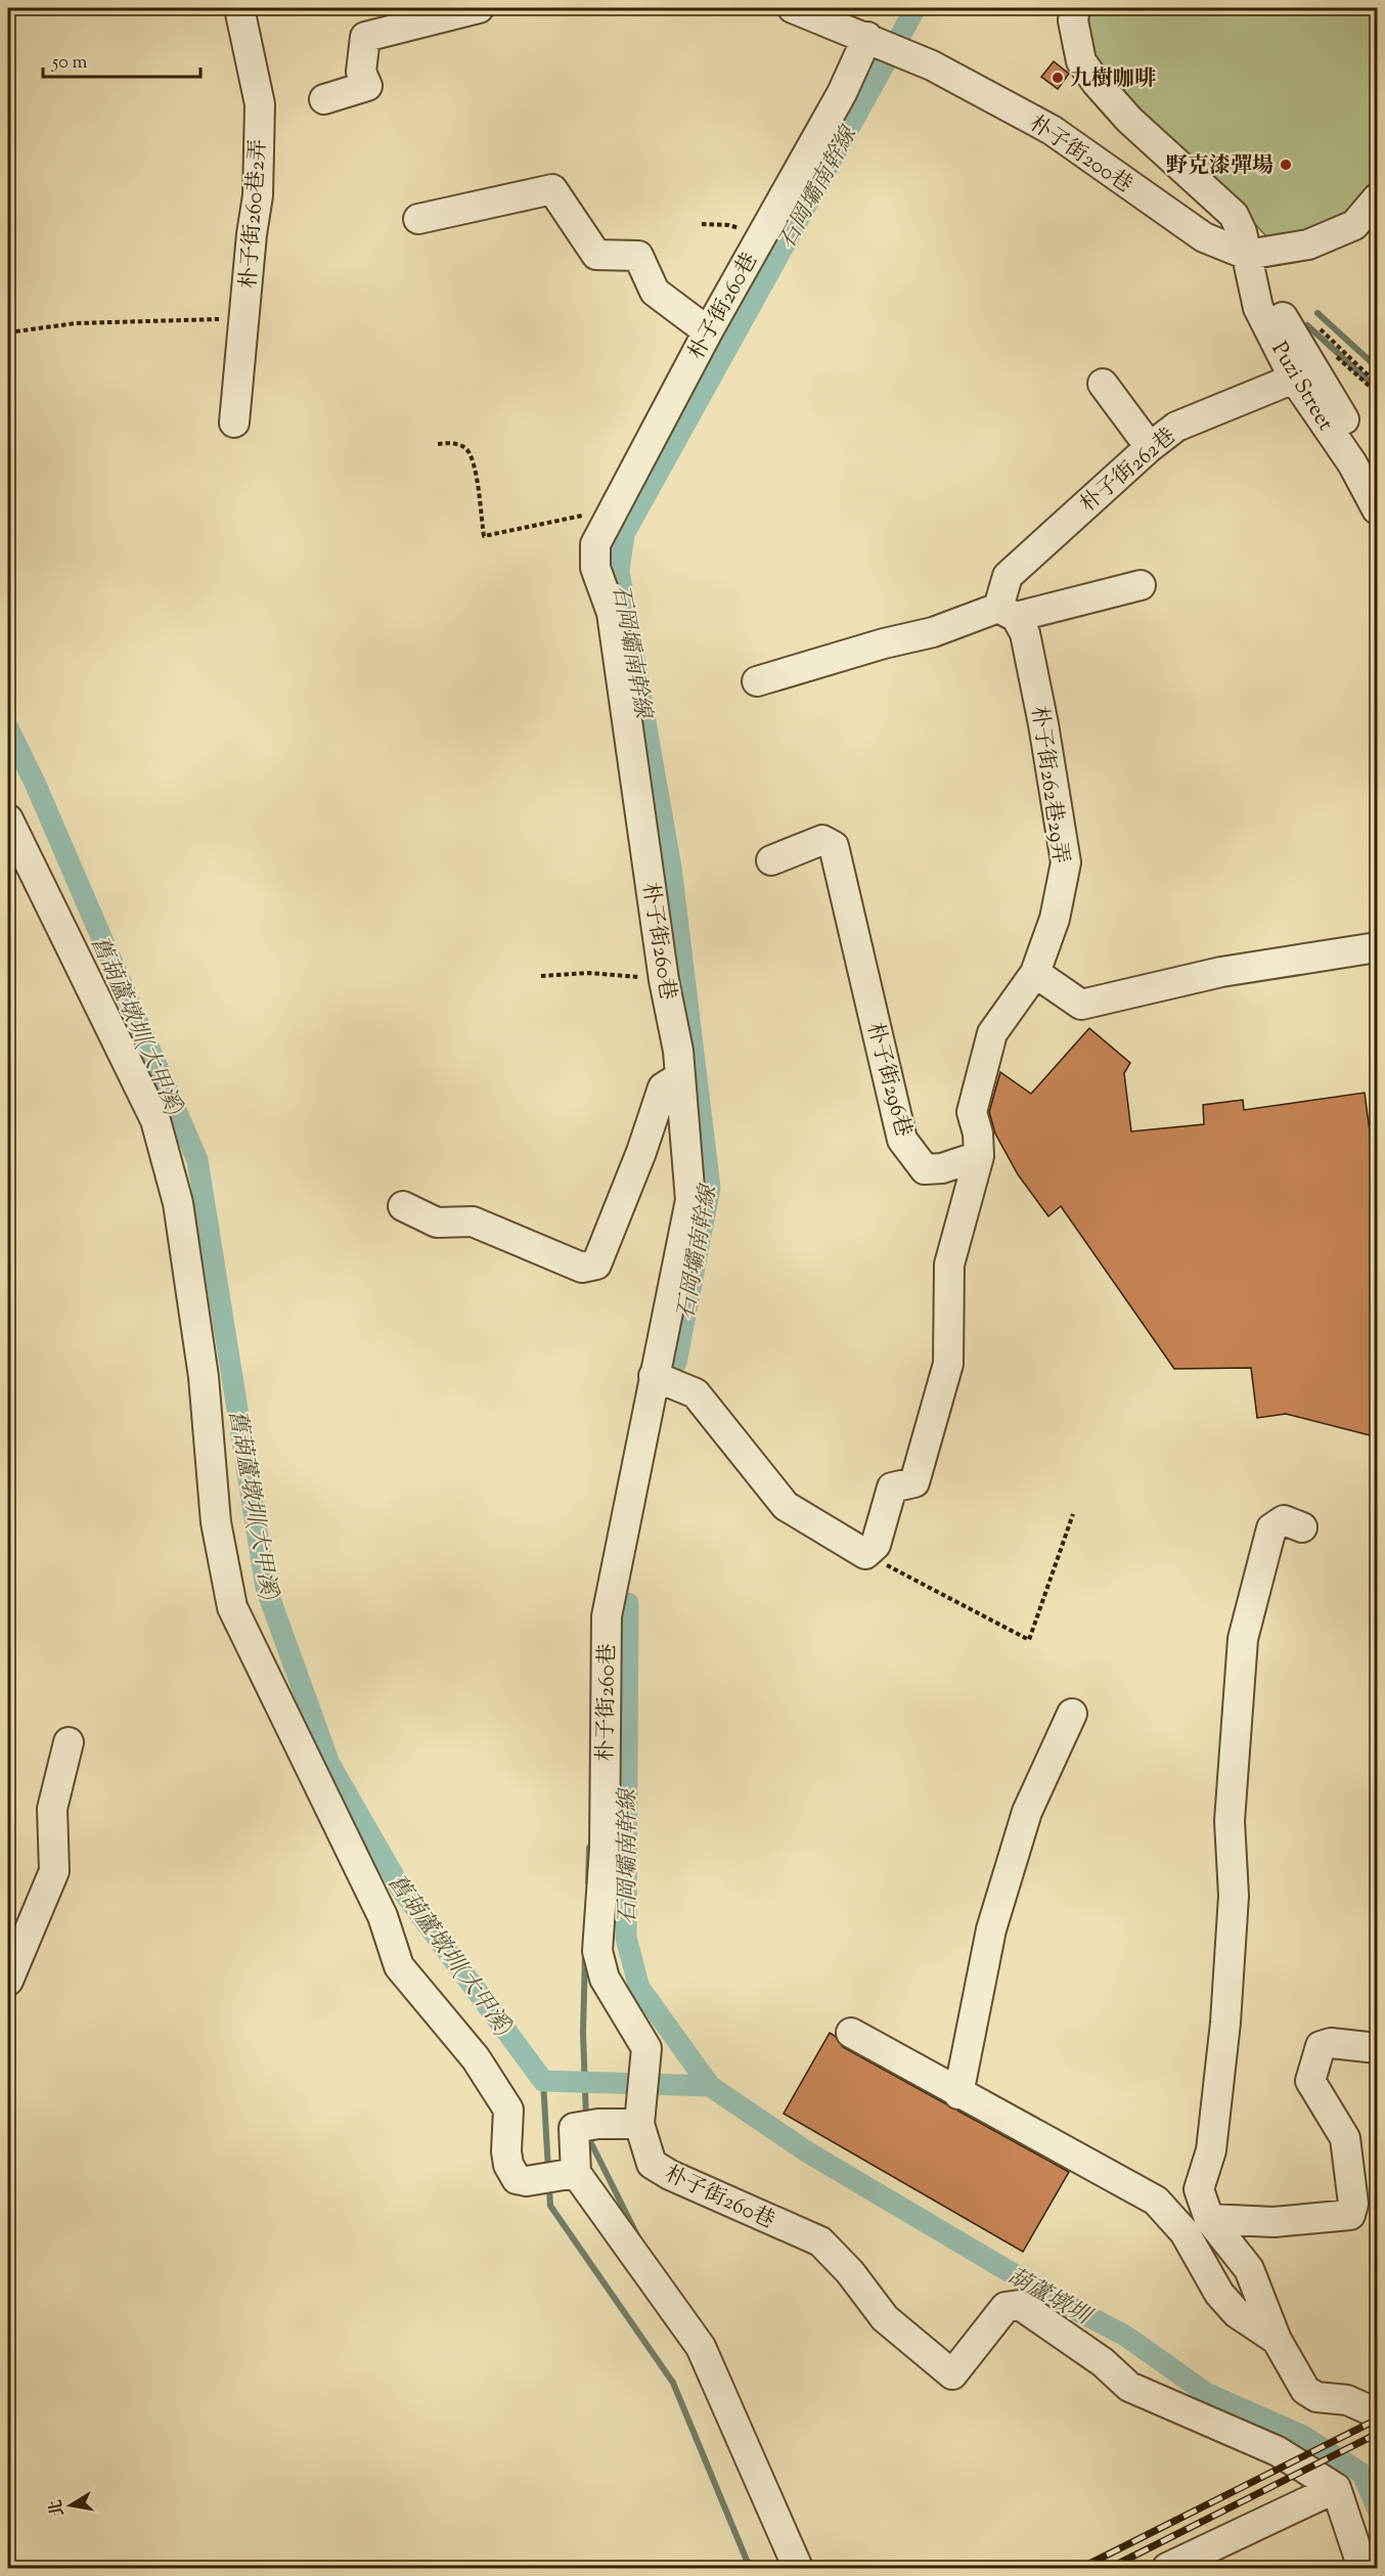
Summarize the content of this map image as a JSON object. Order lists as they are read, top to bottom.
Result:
{
  "streets": {
    "street": [
      "朴子街200巷",
      "朴子街260巷2弄",
      "朴子街260巷",
      "Puzi Street",
      "朴子街262巷",
      "朴子街262巷29弄",
      "朴子街296巷"
    ]
  },
  "crossings": [
    ["朴子街200巷", "朴子街260巷"],
    ["朴子街200巷", "Puzi Street"],
    ["Puzi Street", "朴子街262巷"],
    ["朴子街262巷", "朴子街262巷29弄"]
  ],
  "water": ["石岡壩南幹線", "舊葫蘆墩圳(大甲溪)", "葫蘆墩圳"],
  "places": ["九樹咖啡", "野克漆彈場"],
  "scale_bar": "50 m",
  "north": "left"
}
